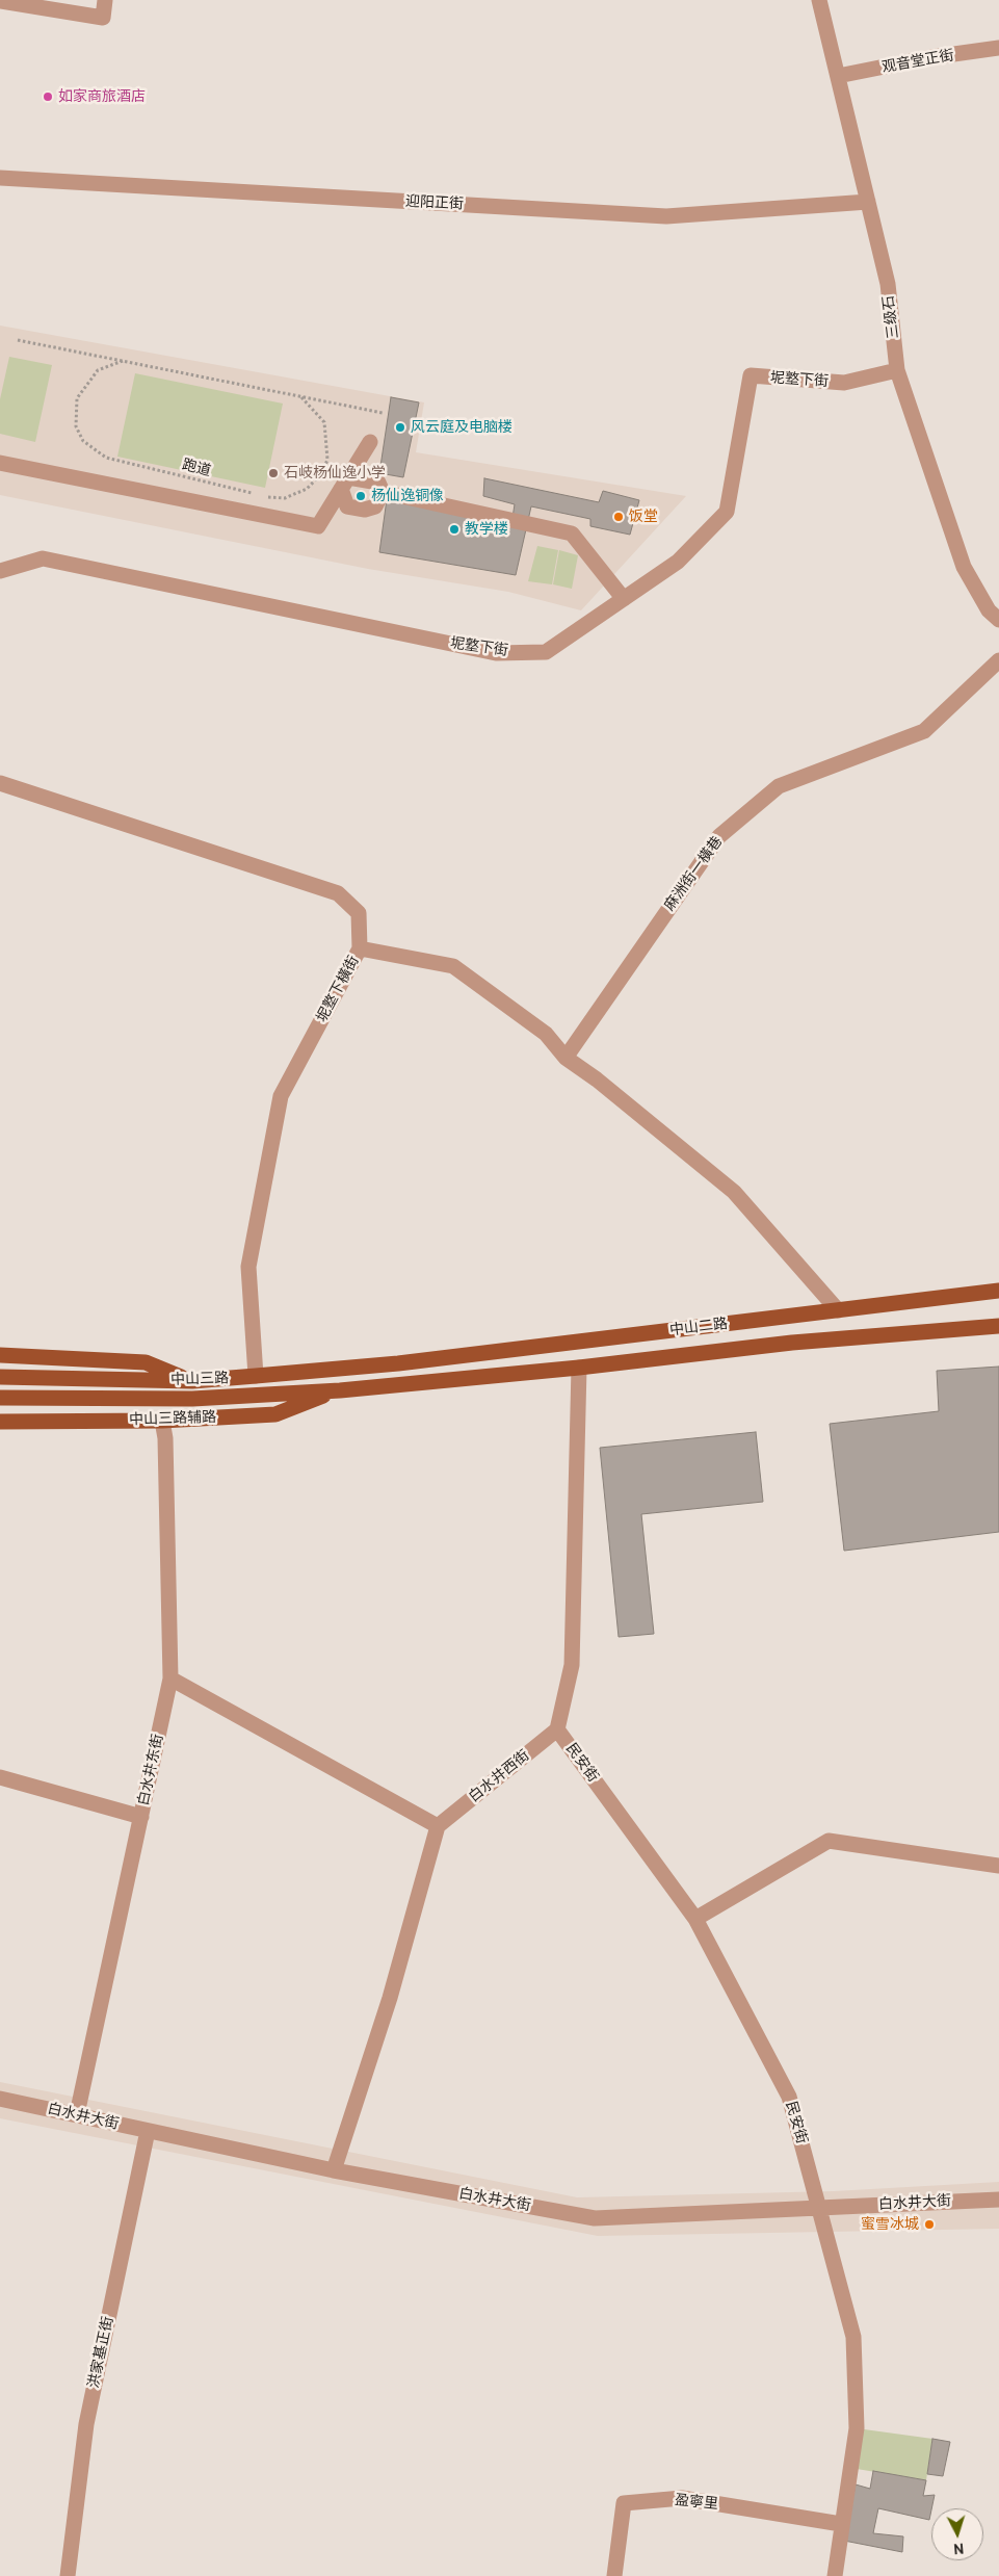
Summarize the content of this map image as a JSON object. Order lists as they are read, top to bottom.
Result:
{
  "streets": {
    "main road": ["中山二路", "中山三路", "中山三路辅路"],
    "street": [
      "观音堂正街",
      "迎阳正街",
      "三级石",
      "坭墪下街",
      "麻洲街一橫巷",
      "坭墪下橫街",
      "民安街",
      "白水井东街",
      "白水井西街",
      "白水井大街",
      "洪家基正街",
      "盈寧里"
    ],
    "path": ["跑道"]
  },
  "crossings": [
    ["观音堂正街", "三级石"],
    ["迎阳正街", "三级石"],
    ["三级石", "坭墪下街"],
    ["坭墪下橫街", "中山三路"],
    ["中山二路", "中山三路"],
    ["中山三路", "中山三路辅路"],
    ["中山三路辅路", "白水井东街"],
    ["民安街", "白水井西街"],
    ["民安街", "白水井大街"],
    ["民安街", "盈寧里"],
    ["白水井东街", "白水井大街"],
    ["白水井大街", "洪家基正街"]
  ],
  "places": [
    "如家商旅酒店",
    "风云庭及电脑楼",
    "石岐杨仙逸小学",
    "杨仙逸铜像",
    "饭堂",
    "教学楼",
    "蜜雪冰城"
  ],
  "north": "bottom"
}
